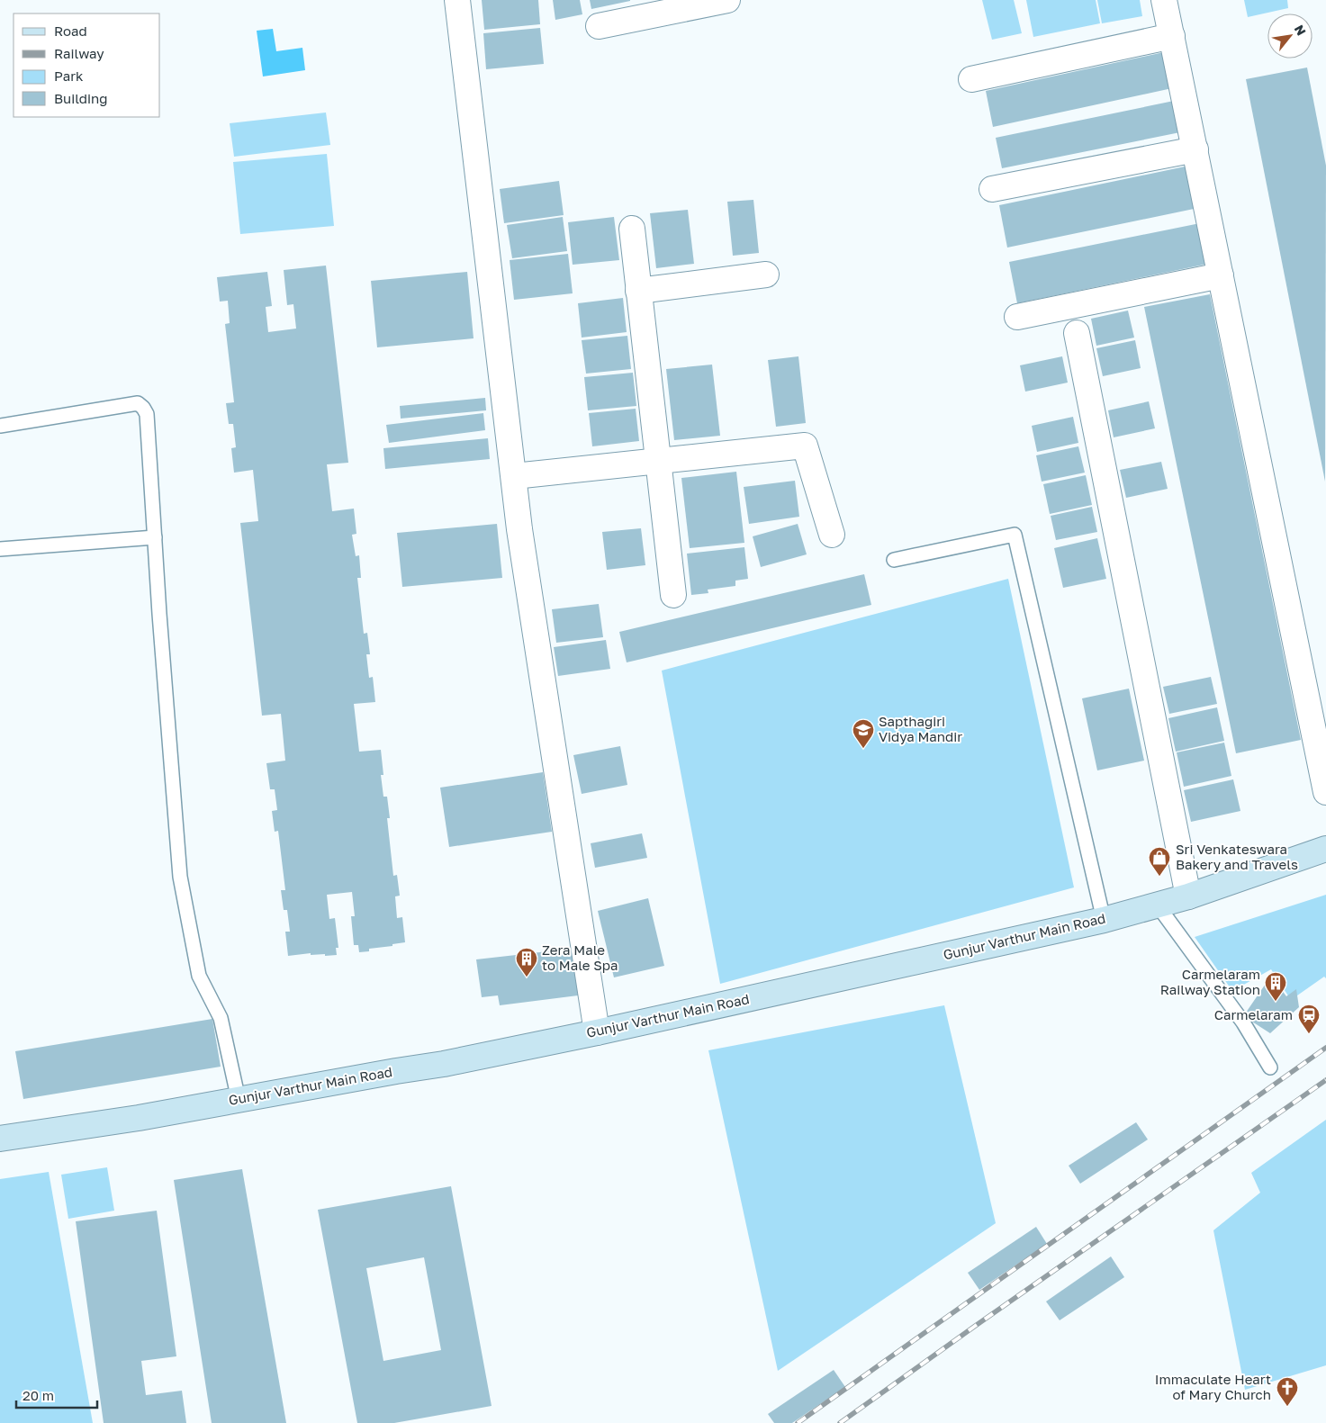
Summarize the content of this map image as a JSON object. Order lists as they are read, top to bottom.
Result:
{
  "streets": {
    "main road": ["Gunjur Varthur Main Road"]
  },
  "places": {
    "school or university": ["Sapthagiri Vidya Mandir"],
    "shop": ["Sri Venkateswara Bakery and Travels"],
    "building": ["Zera Male to Male Spa", "Carmelaram Railway Station"],
    "station": ["Carmelaram"],
    "church": ["Immaculate Heart of Mary Church"]
  },
  "legend": [
    "Road",
    "Railway",
    "Park",
    "Building"
  ],
  "scale_bar": "20 m",
  "north": "top right"
}
